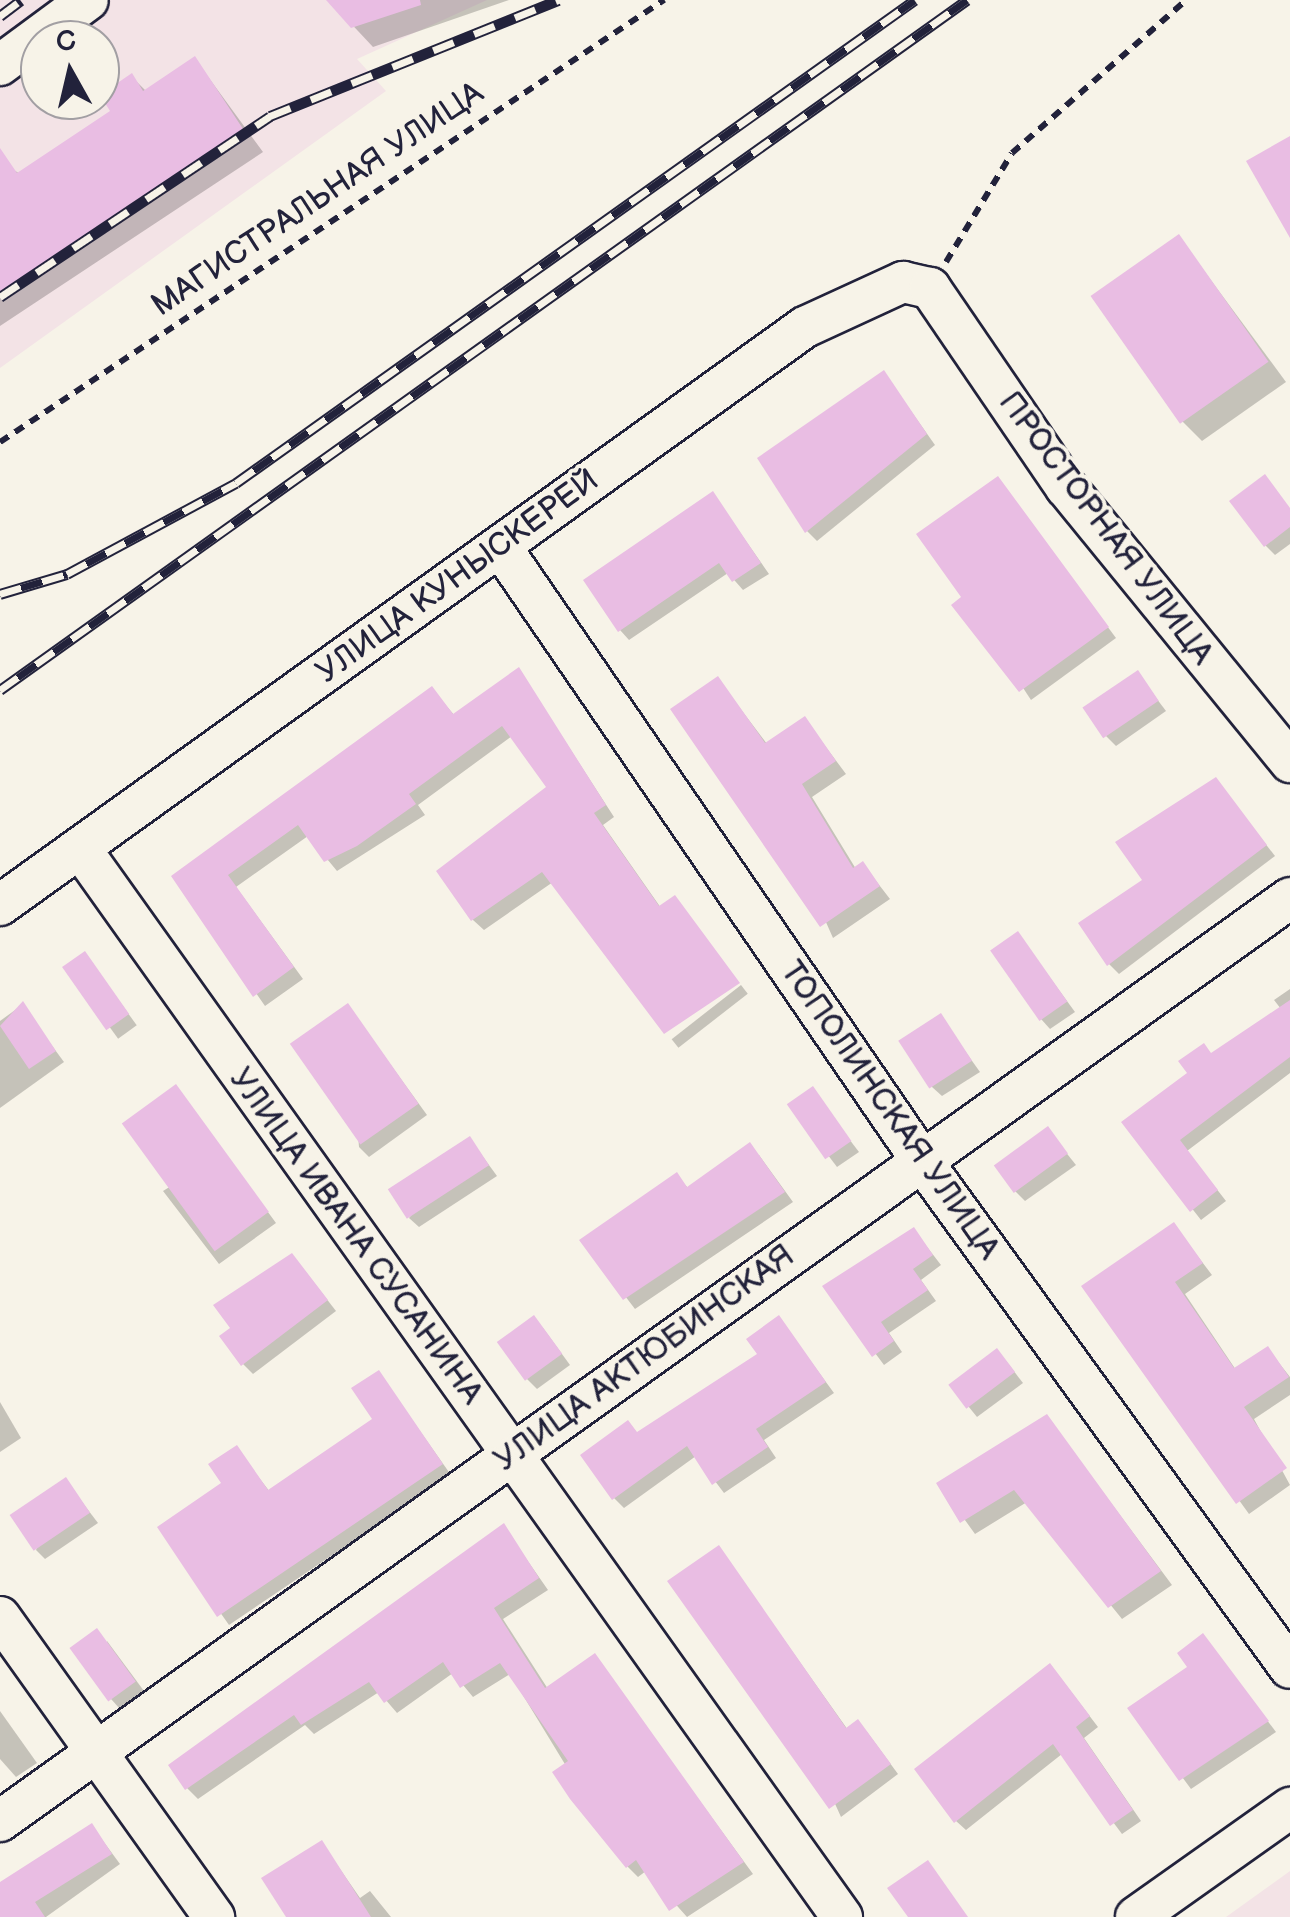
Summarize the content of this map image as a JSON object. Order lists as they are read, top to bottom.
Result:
{
  "streets": {
    "street": [
      "ПРОСТОРНАЯ УЛИЦА",
      "УЛИЦА КУНЫСКЕРЕЙ",
      "ТОПОЛИНСКАЯ УЛИЦА",
      "УЛИЦА ИВАНА СУСАНИНА",
      "УЛИЦА АКТЮБИНСКАЯ"
    ],
    "path": ["МАГИСТРАЛЬНАЯ УЛИЦА"]
  },
  "crossings": [
    ["ПРОСТОРНАЯ УЛИЦА", "УЛИЦА КУНЫСКЕРЕЙ"],
    ["УЛИЦА КУНЫСКЕРЕЙ", "ТОПОЛИНСКАЯ УЛИЦА"],
    ["УЛИЦА КУНЫСКЕРЕЙ", "УЛИЦА ИВАНА СУСАНИНА"],
    ["ТОПОЛИНСКАЯ УЛИЦА", "УЛИЦА АКТЮБИНСКАЯ"],
    ["УЛИЦА ИВАНА СУСАНИНА", "УЛИЦА АКТЮБИНСКАЯ"]
  ],
  "north": "top"
}
